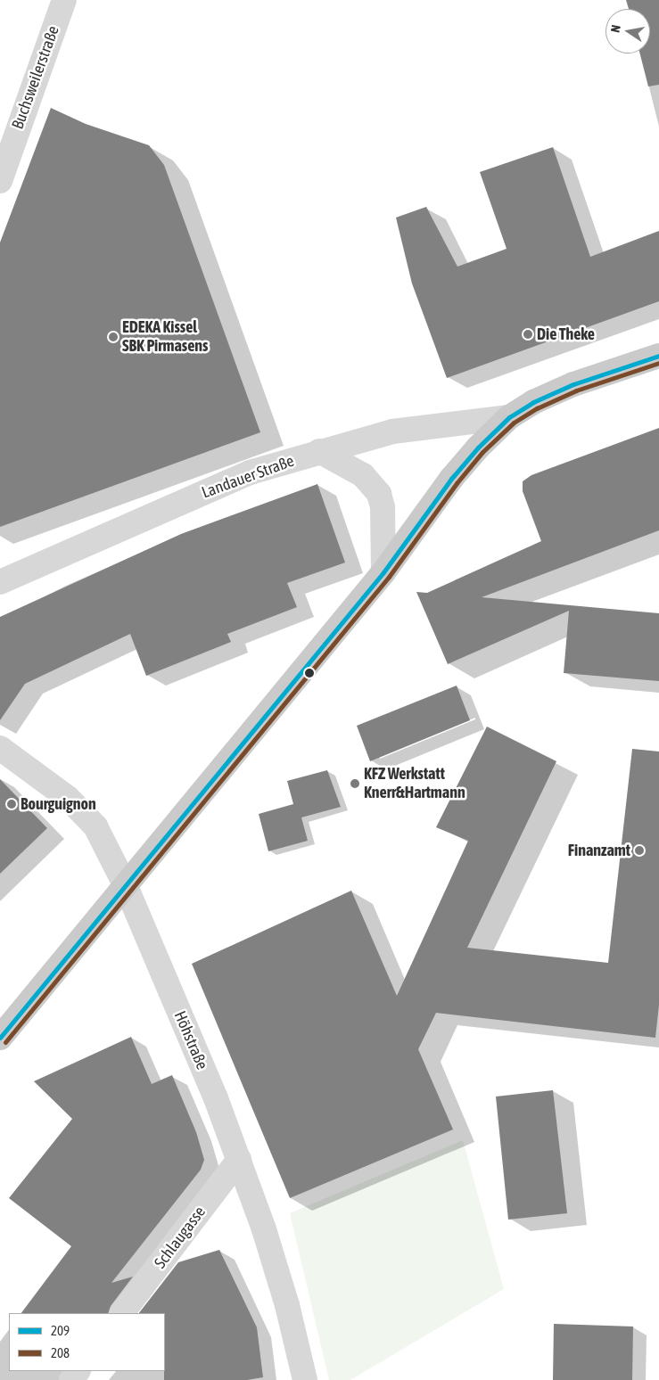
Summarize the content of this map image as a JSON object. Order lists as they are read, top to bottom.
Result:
{
  "streets": {
    "main road": ["Landauer Straße"],
    "street": ["Buchsweilerstraße", "Höhstraße", "Schlaugasse"]
  },
  "crossings": [
    ["Landauer Straße", "Höhstraße"],
    ["Höhstraße", "Schlaugasse"]
  ],
  "places": [
    "Die Theke",
    "EDEKA Kissel SBK Pirmasens",
    "KFZ Werkstatt Knerr&Hartmann",
    "Bourguignon",
    "Finanzamt"
  ],
  "lines": ["transit line 209", "transit line 208"],
  "legend": ["209", "208"],
  "north": "left"
}
